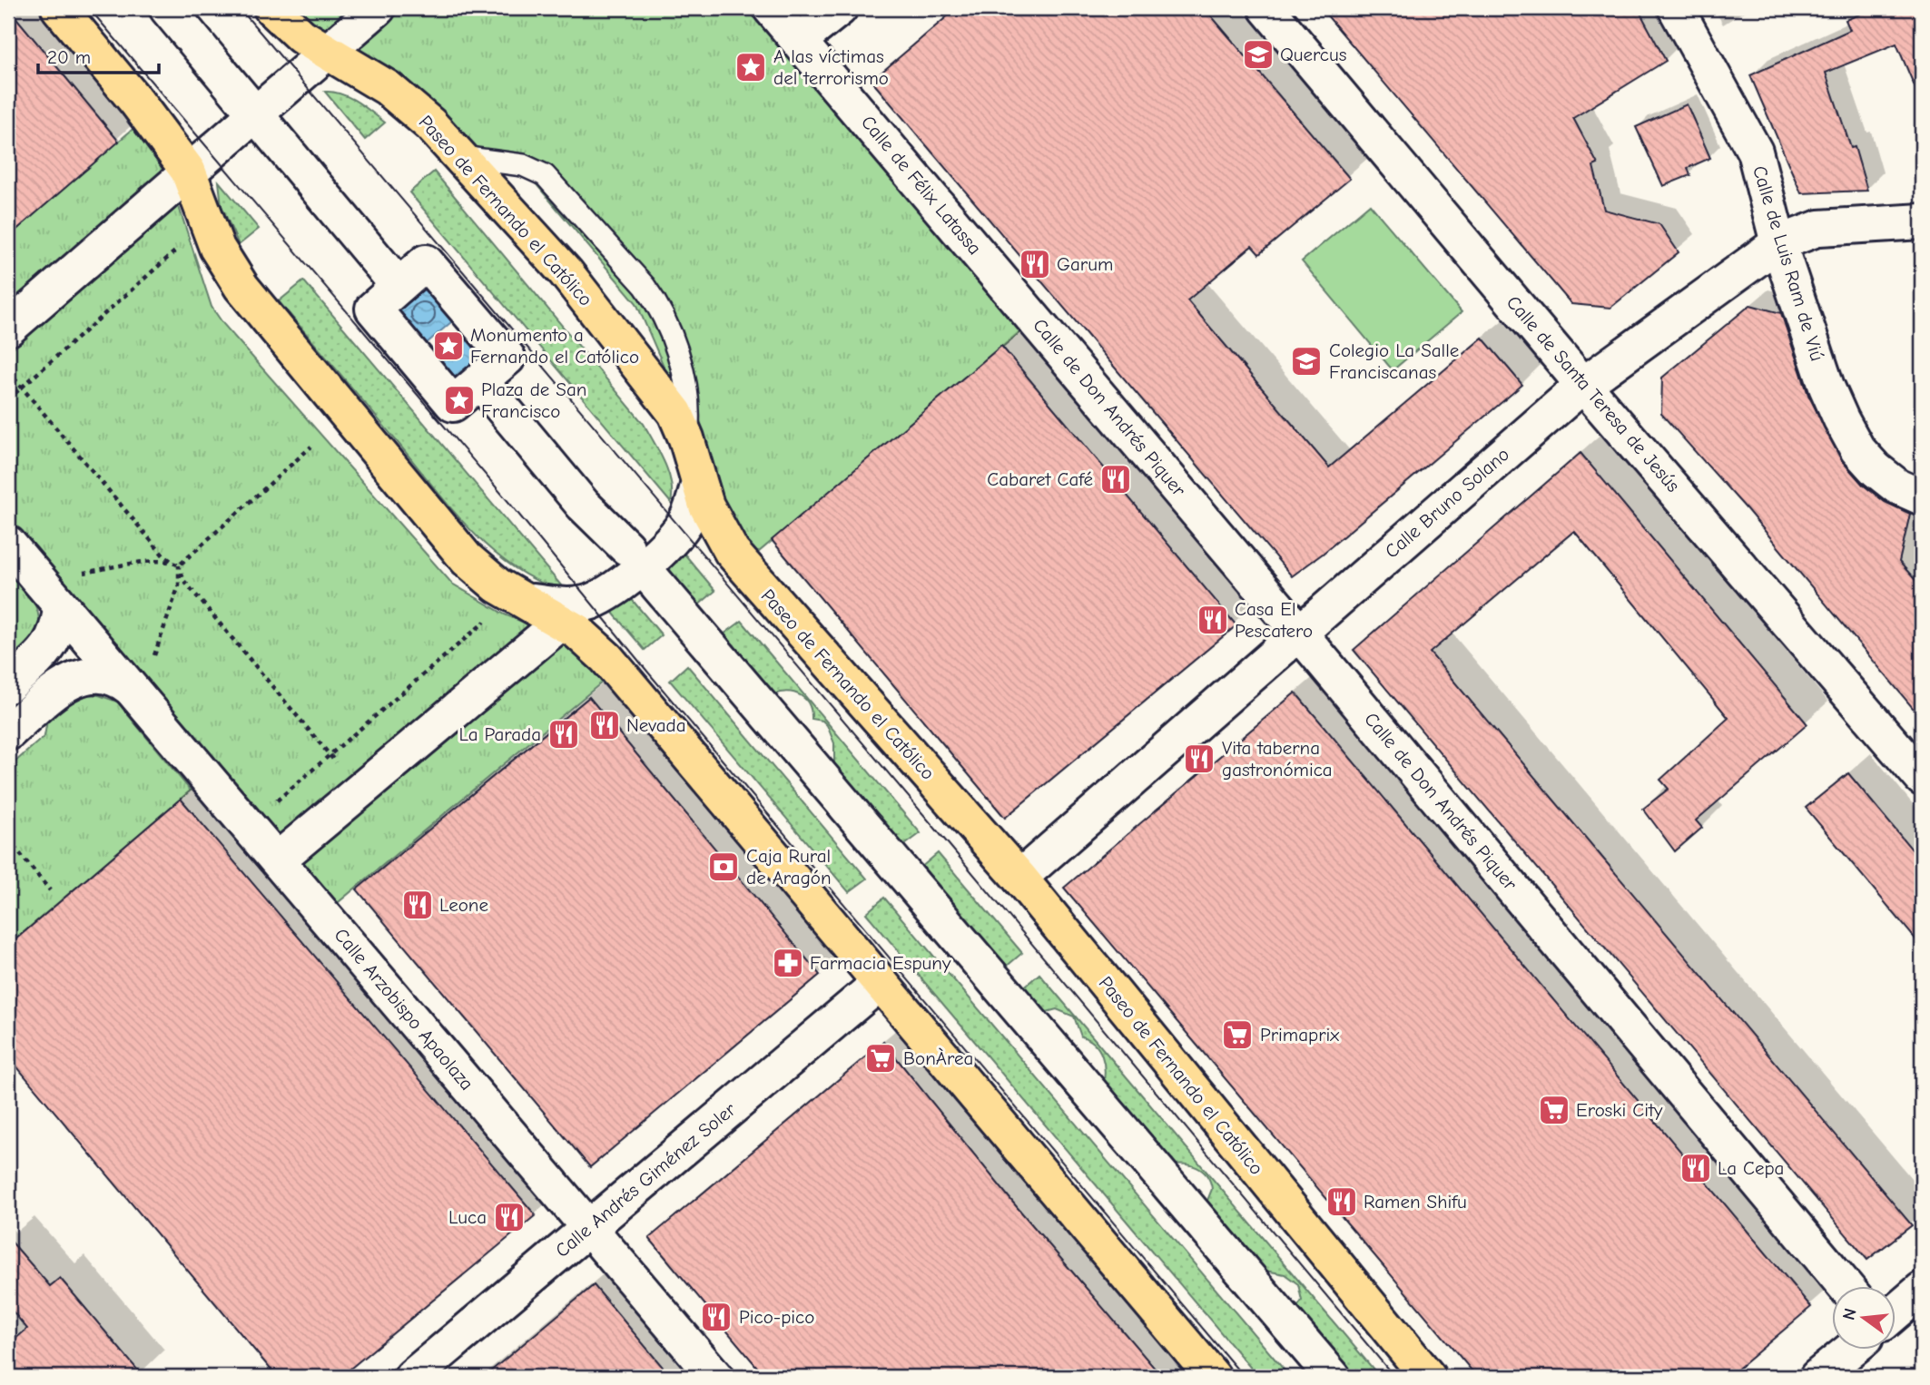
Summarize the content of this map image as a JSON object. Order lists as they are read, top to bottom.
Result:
{
  "streets": {
    "main road": ["Paseo de Fernando el Católico"],
    "street": [
      "Calle de Félix Latassa",
      "Calle de Luis Ram de Viú",
      "Calle de Santa Teresa de Jesús",
      "Calle de Don Andrés Piquer",
      "Calle Bruno Solano",
      "Calle Arzobispo Apaolaza",
      "Calle Andrés Giménez Soler"
    ]
  },
  "crossings": [
    ["Calle de Félix Latassa", "Calle de Don Andrés Piquer"],
    ["Paseo de Fernando el Católico", "Calle Bruno Solano"],
    ["Calle de Luis Ram de Viú", "Calle Bruno Solano"],
    ["Calle de Santa Teresa de Jesús", "Calle Bruno Solano"],
    ["Calle de Don Andrés Piquer", "Calle Bruno Solano"],
    ["Calle Arzobispo Apaolaza", "Calle Andrés Giménez Soler"]
  ],
  "places": {
    "school or university": ["Quercus", "Colegio La Salle Franciscanas"],
    "place": ["A las víctimas del terrorismo", "Monumento a Fernando el Católico", "Plaza de San Francisco"],
    "restaurant": [
      "Garum",
      "Cabaret Café",
      "Casa El Pescatero",
      "Nevada",
      "La Parada",
      "Vita taberna gastronómica",
      "Leone",
      "La Cepa",
      "Ramen Shifu",
      "Luca",
      "Pico-pico"
    ],
    "bank": ["Caja Rural de Aragón"],
    "pharmacy": ["Farmacia Espuny"],
    "supermarket": ["Primaprix", "BonÀrea", "Eroski City"]
  },
  "scale_bar": "20 m",
  "north": "left"
}
